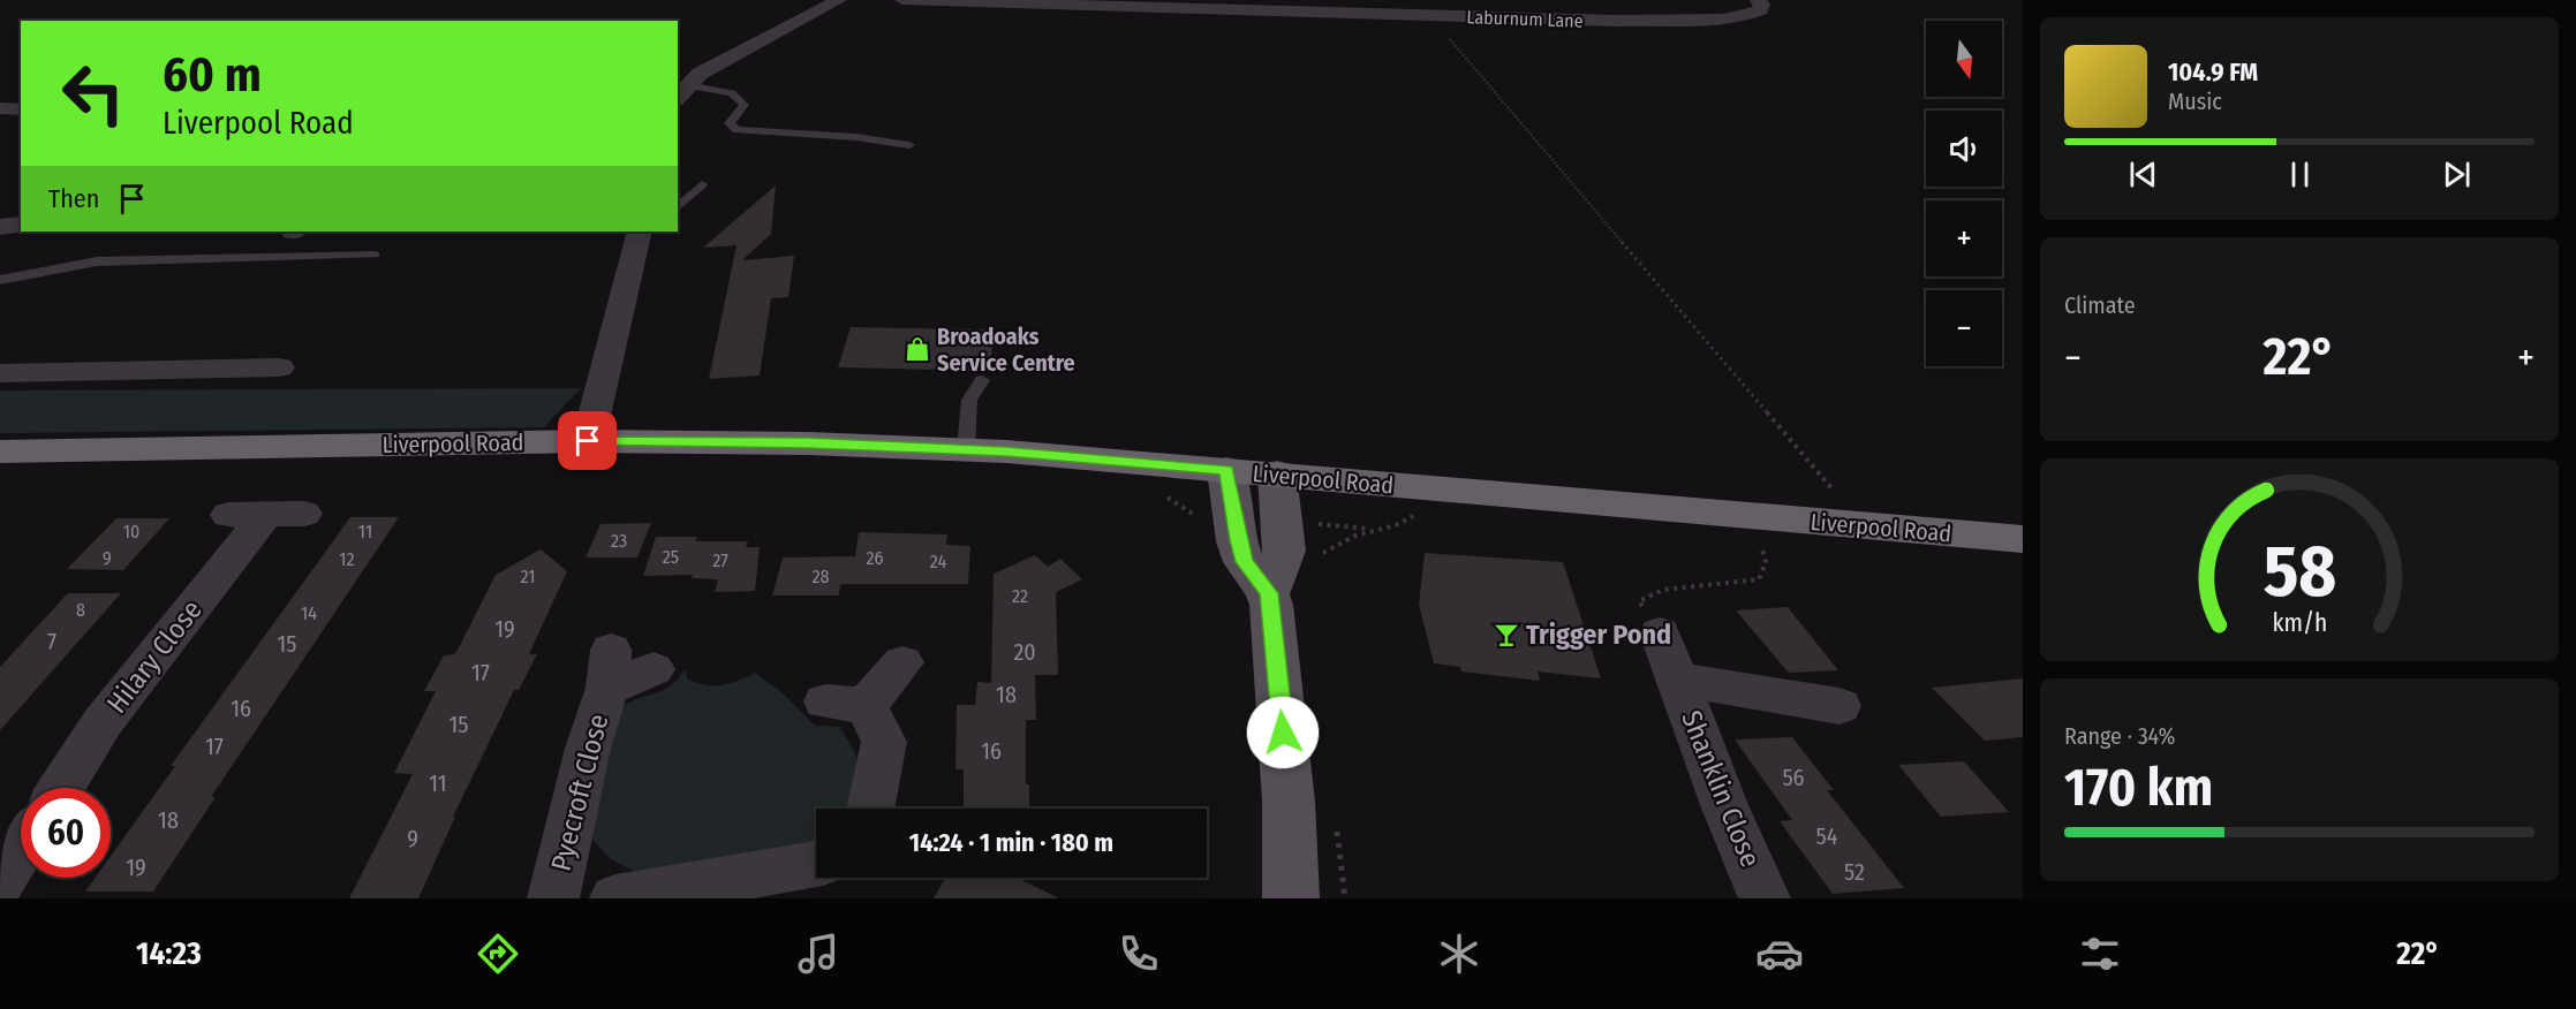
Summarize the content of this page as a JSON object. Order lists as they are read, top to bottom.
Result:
{
  "streets": {
    "highway": ["Liverpool Road"],
    "street": [
      "Laburnum Lane",
      "Hilary Close",
      "Shanklin Close",
      "Pyecroft Close"
    ]
  },
  "places": {
    "shop": ["Broadoaks Service Centre"],
    "bar": ["Trigger Pond"]
  },
  "house_numbers": [
    "10",
    "11",
    "23",
    "25",
    "9",
    "26",
    "12",
    "27",
    "24",
    "21",
    "28",
    "22",
    "8",
    "14",
    "19",
    "7",
    "15",
    "20",
    "17",
    "18",
    "16",
    "15",
    "17",
    "16",
    "56",
    "11",
    "18",
    "54",
    "9",
    "19",
    "52"
  ],
  "north": "bottom",
  "page": {
    "map_buttons": ["+", "−"],
    "turn": ["60 m", "Liverpool Road"],
    "song": ["104.9 FM", "Music"],
    "then": "Then",
    "tile": [
      "Climate",
      ["Range · 34%", "170 km"]
    ],
    "heat": ["−", "22°", "+"],
    "limit": "60",
    "trip": "14:24 · 1 min · 180 m",
    "tabs": ["14:23", "22°"],
    "gauge": ["58", "km/h"]
  }
}
